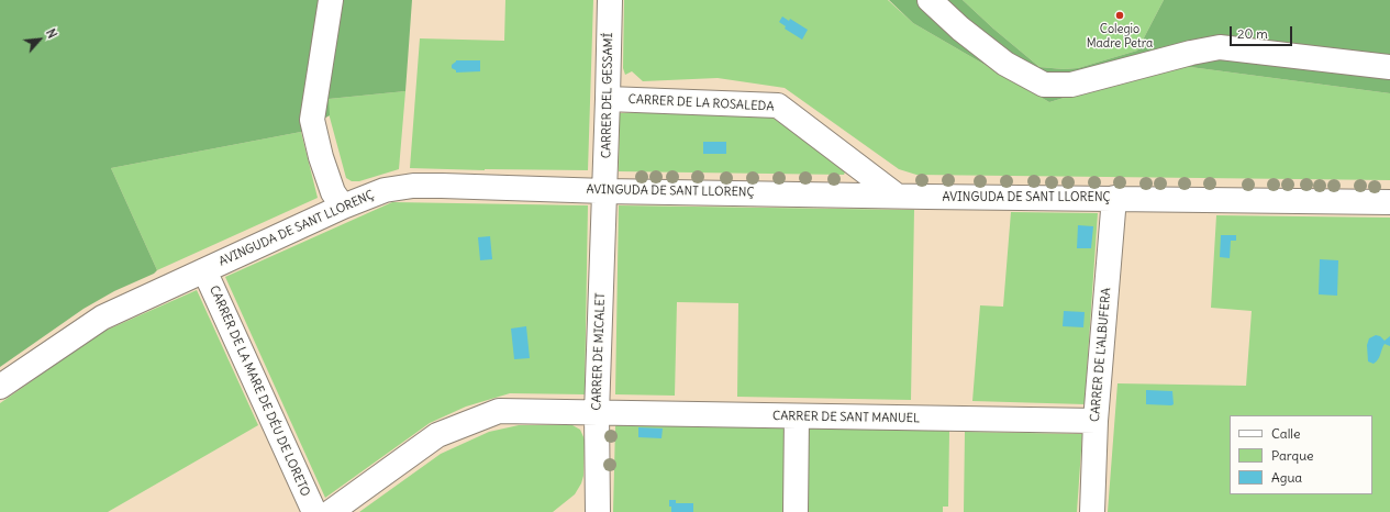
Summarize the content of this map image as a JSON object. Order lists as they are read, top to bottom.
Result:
{
  "streets": {
    "street": [
      "CARRER DEL GESSAMÍ",
      "CARRER DE LA ROSALEDA",
      "AVINGUDA DE SANT LLORENÇ",
      "CARRER DE MICALET",
      "CARRER DE L'ALBUFERA",
      "CARRER DE LA MARE DE DÉU DE LORETO",
      "CARRER DE SANT MANUEL"
    ]
  },
  "crossings": [
    ["CARRER DEL GESSAMÍ", "CARRER DE LA ROSALEDA"],
    ["CARRER DEL GESSAMÍ", "AVINGUDA DE SANT LLORENÇ"],
    ["CARRER DEL GESSAMÍ", "CARRER DE MICALET"],
    ["CARRER DE LA ROSALEDA", "AVINGUDA DE SANT LLORENÇ"],
    ["AVINGUDA DE SANT LLORENÇ", "CARRER DE MICALET"],
    ["AVINGUDA DE SANT LLORENÇ", "CARRER DE L'ALBUFERA"],
    ["AVINGUDA DE SANT LLORENÇ", "CARRER DE LA MARE DE DÉU DE LORETO"],
    ["CARRER DE MICALET", "CARRER DE SANT MANUEL"],
    ["CARRER DE L'ALBUFERA", "CARRER DE SANT MANUEL"]
  ],
  "places": ["Colegio Madre Petra"],
  "legend": ["Calle", "Parque", "Agua"],
  "scale_bar": "20 m",
  "north": "top right"
}
